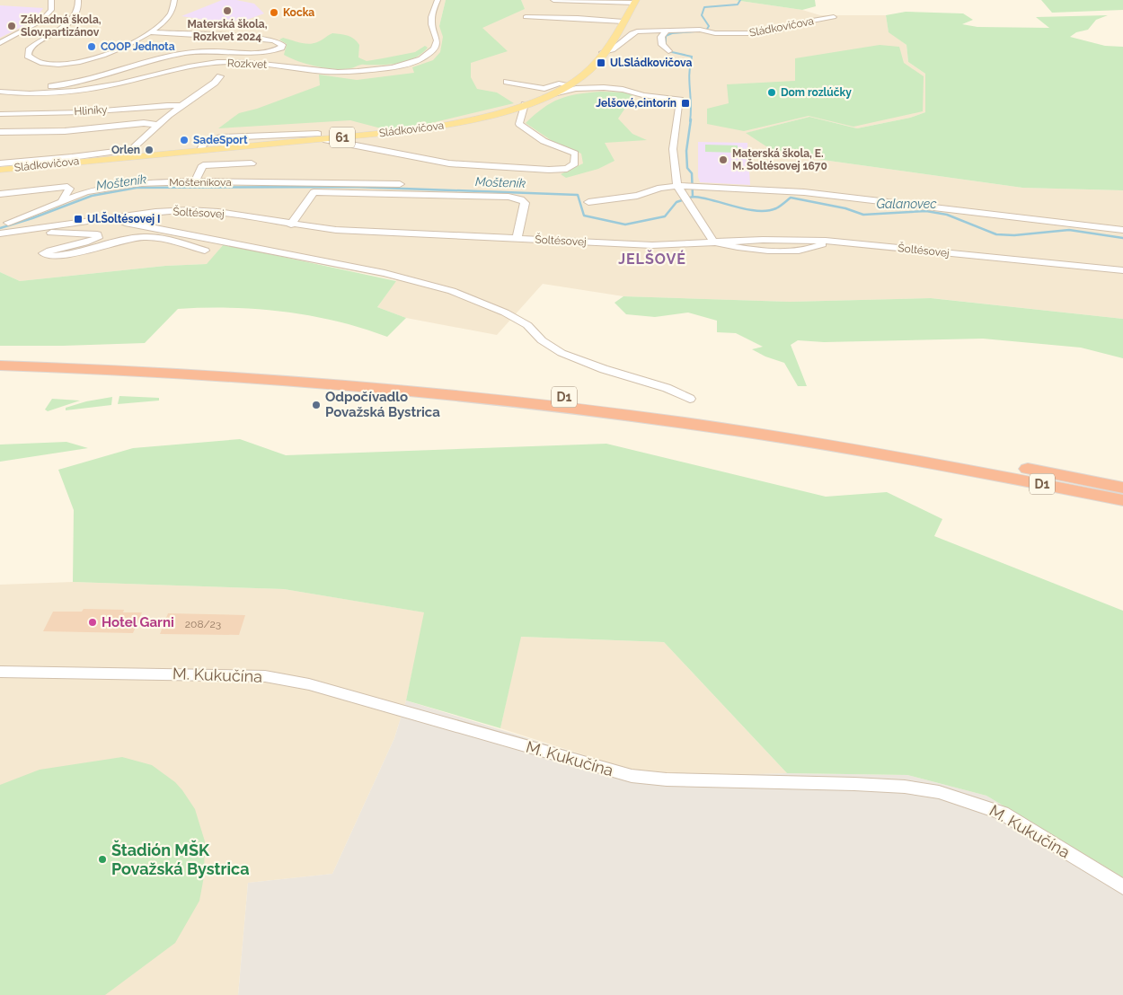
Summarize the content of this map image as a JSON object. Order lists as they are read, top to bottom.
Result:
{
  "streets": {
    "highway": ["D1"],
    "main road": ["Sládkovičova", "61"],
    "street": [
      "Rozkvet",
      "Hliníky",
      "Mošteníkova",
      "Šoltésovej",
      "M. Kukučína"
    ]
  },
  "crossings": [
    ["Mošteníkova", "Šoltésovej"]
  ],
  "districts": ["JELŠOVÉ"],
  "water": ["Mošteník", "Galanovec"],
  "places": {
    "other": [
      "Materská škola, Rozkvet 2024",
      "Kocka",
      "Základná škola, Slov.partizánov",
      "COOP Jednota",
      "Dom rozlúčky",
      "SadeSport",
      "Orlen",
      "Materská škola, E. M. Šoltésovej 1670",
      "Odpočívadlo Považská Bystrica",
      "Hotel Garni",
      "Štadión MŠK Považská Bystrica"
    ],
    "transit": ["Ul.Sládkovičova", "Jelšové,cintorín", "Ul.Šoltésovej I"]
  },
  "house_numbers": ["208/23"]
}
